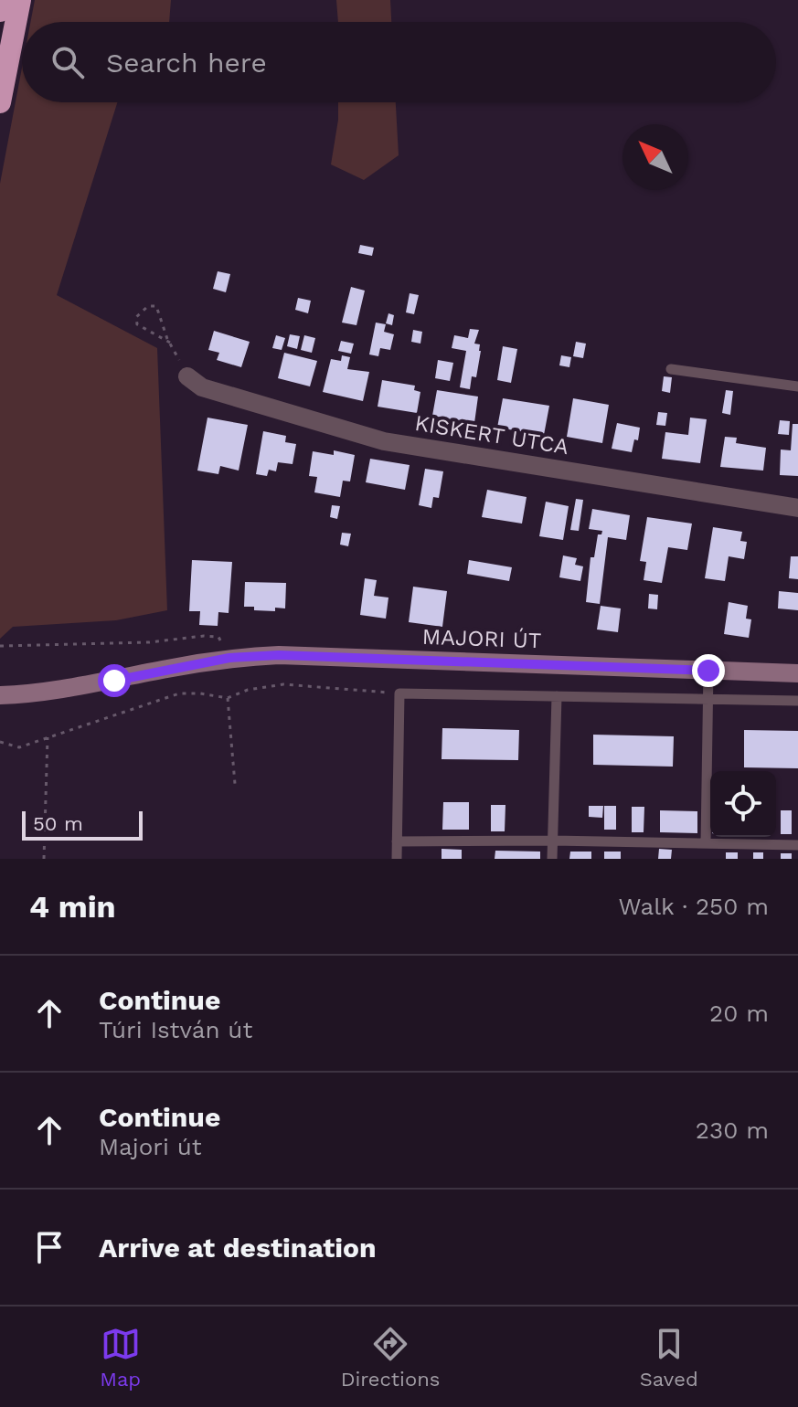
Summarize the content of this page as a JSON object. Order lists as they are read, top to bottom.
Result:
{
  "streets": {
    "street": ["KISKERT UTCA", "MAJORI ÚT"]
  },
  "scale_bar": "50 m",
  "north": "top left",
  "page": {
    "search": "Search here",
    "scale": "50 m",
    "heading": ["4 min", "Walk · 250 m"],
    "list": [
      ["Continue", "Túri István út", "20 m"],
      ["Continue", "Majori út", "230 m"],
      "Arrive at destination"
    ],
    "nav": ["Map", "Directions", "Saved"]
  }
}
